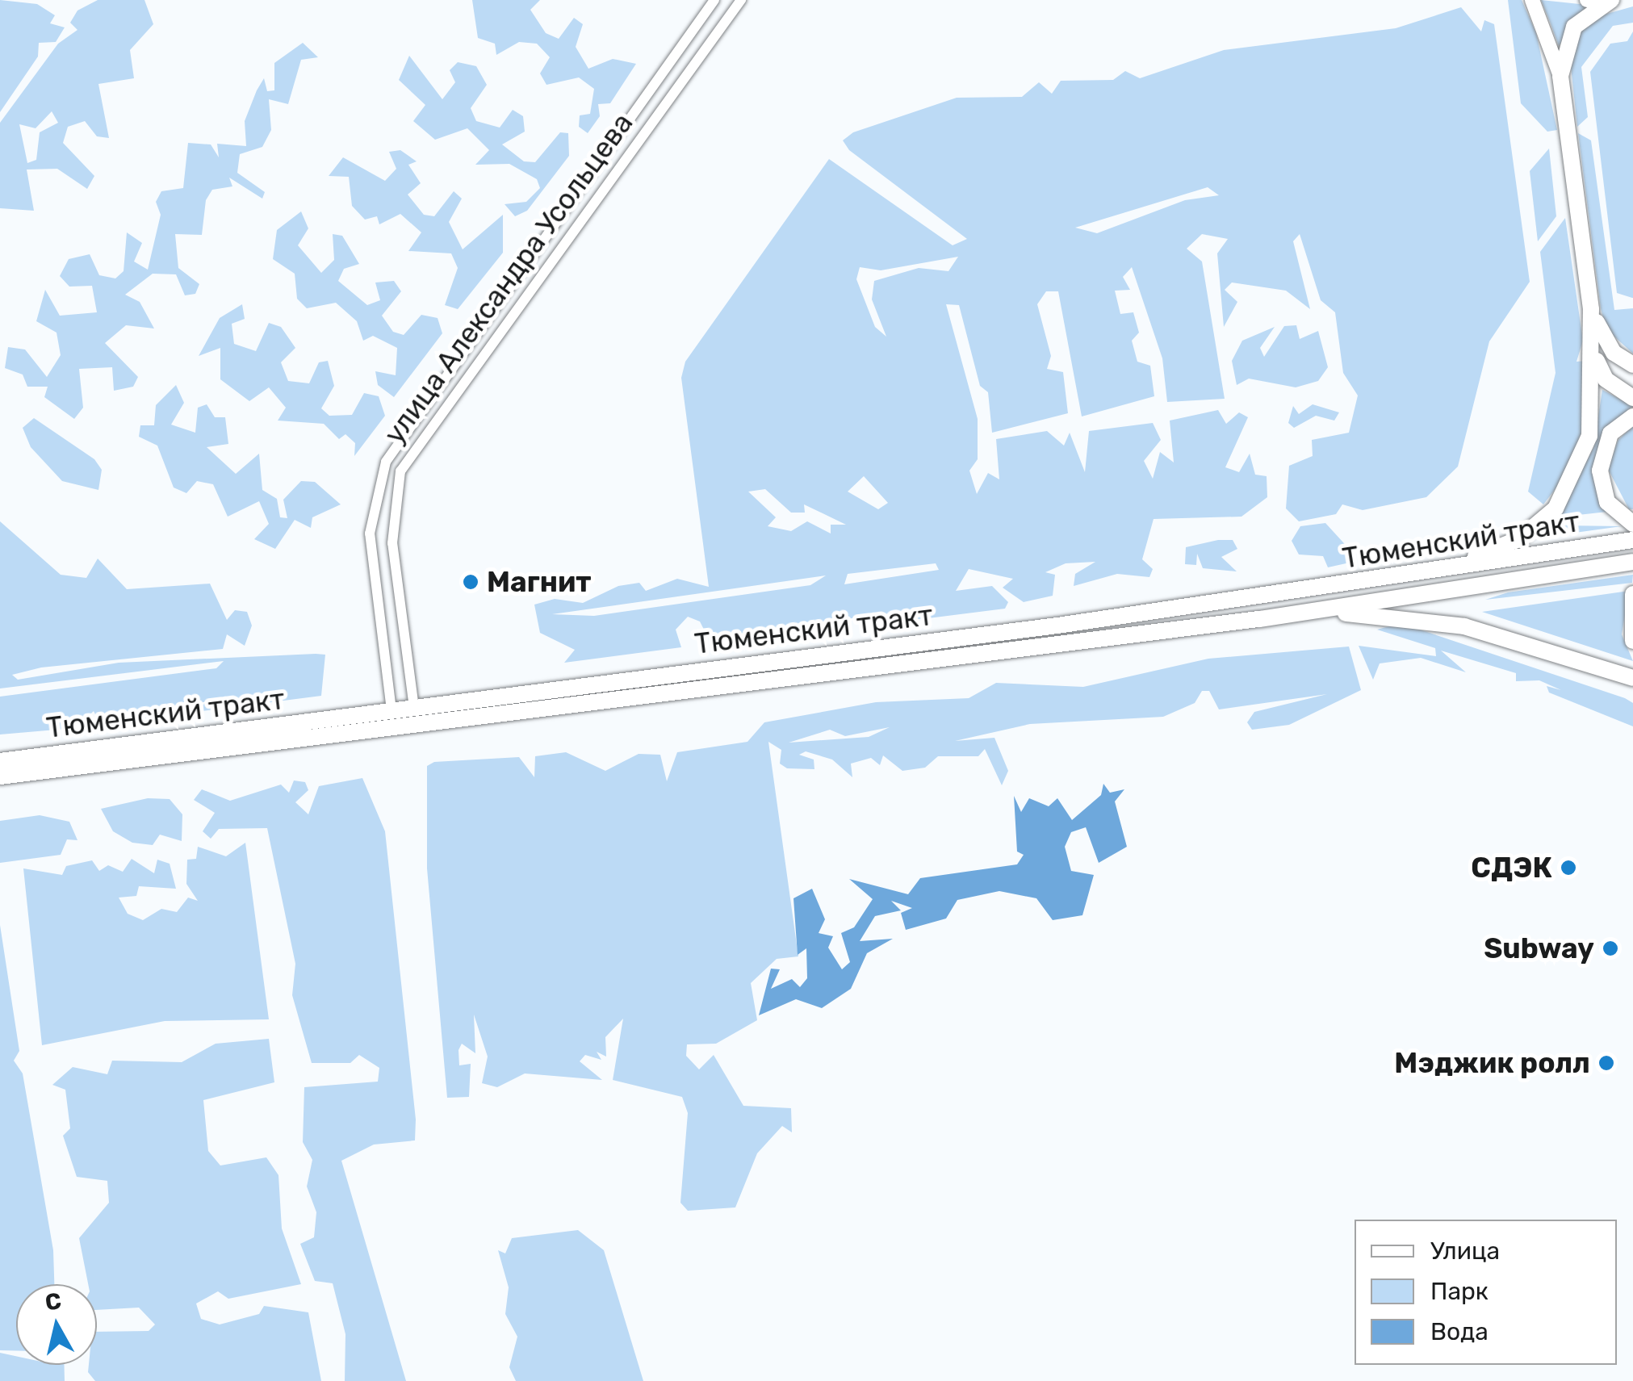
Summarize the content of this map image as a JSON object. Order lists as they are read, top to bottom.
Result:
{
  "streets": {
    "main road": ["Тюменский тракт"],
    "street": ["улица Александра Усольцева"]
  },
  "crossings": [
    ["улица Александра Усольцева", "Тюменский тракт"]
  ],
  "places": [
    "Магнит",
    "СДЭК",
    "Subway",
    "Мэджик ролл"
  ],
  "legend": ["Улица", "Парк", "Вода"],
  "north": "top"
}
